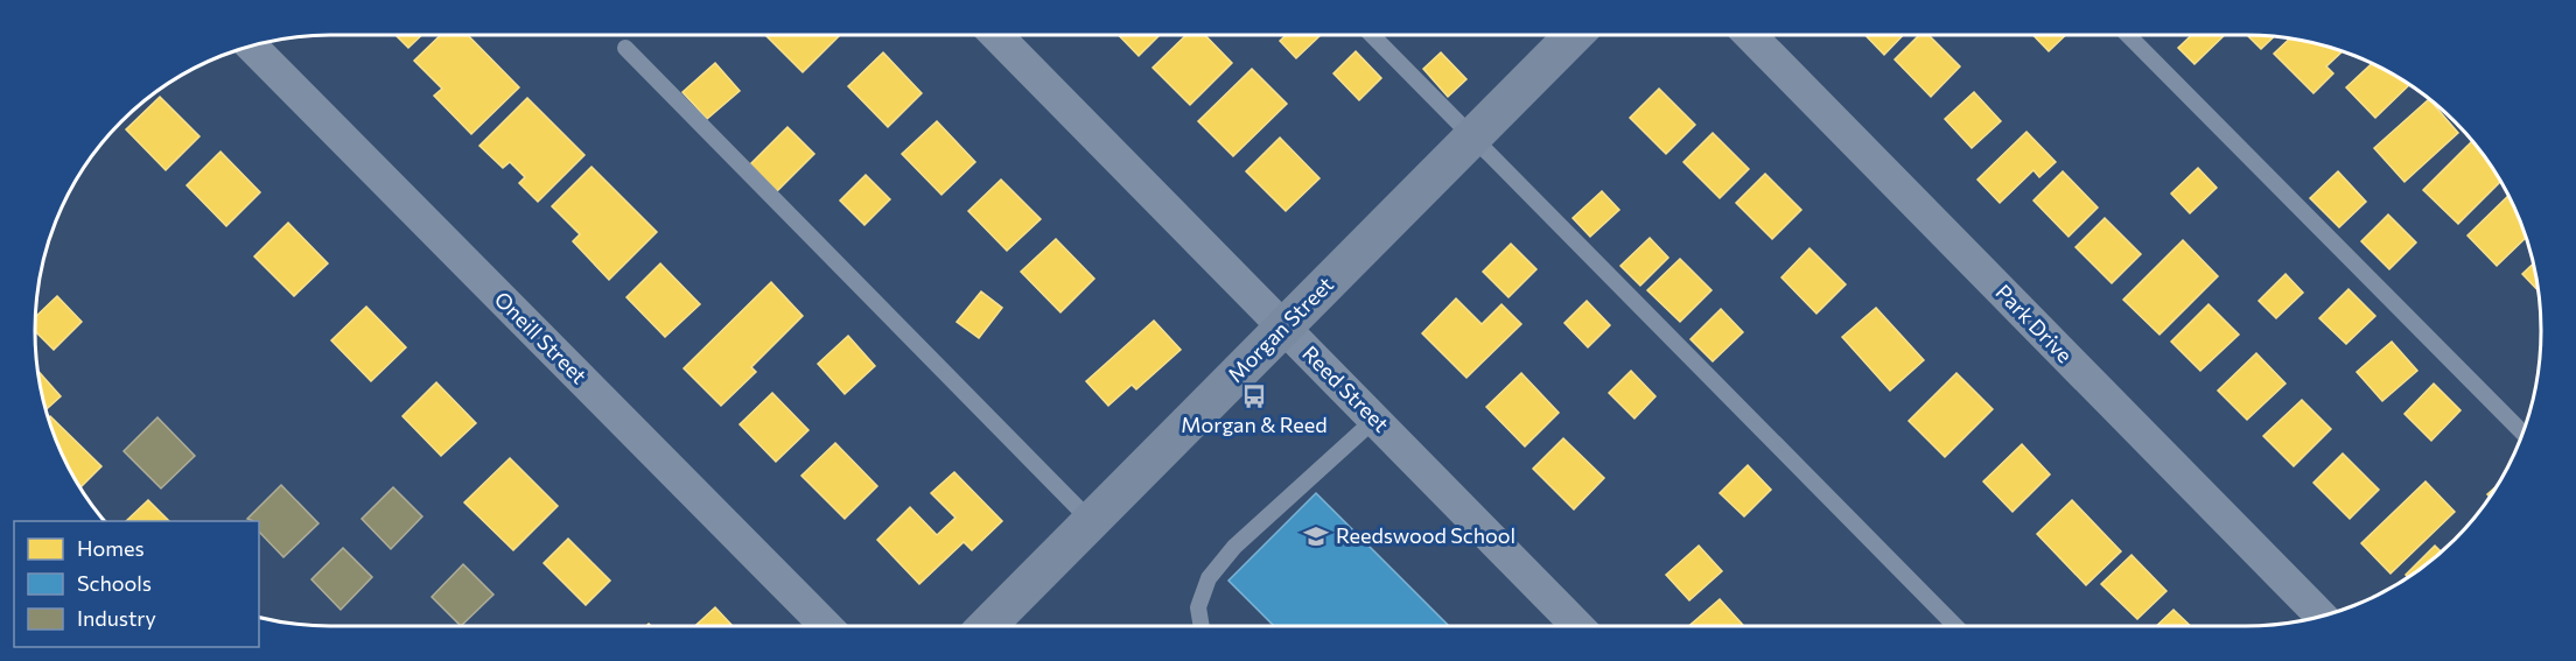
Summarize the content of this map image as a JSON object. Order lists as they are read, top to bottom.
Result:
{
  "streets": {
    "street": [
      "Park Drive",
      "Morgan Street",
      "Oneill Street",
      "Reed Street"
    ]
  },
  "crossings": [
    ["Morgan Street", "Reed Street"]
  ],
  "places": {
    "bus stop": ["Morgan & Reed"],
    "school or university": ["Reedswood School"]
  },
  "legend": ["Homes", "Schools", "Industry"]
}
